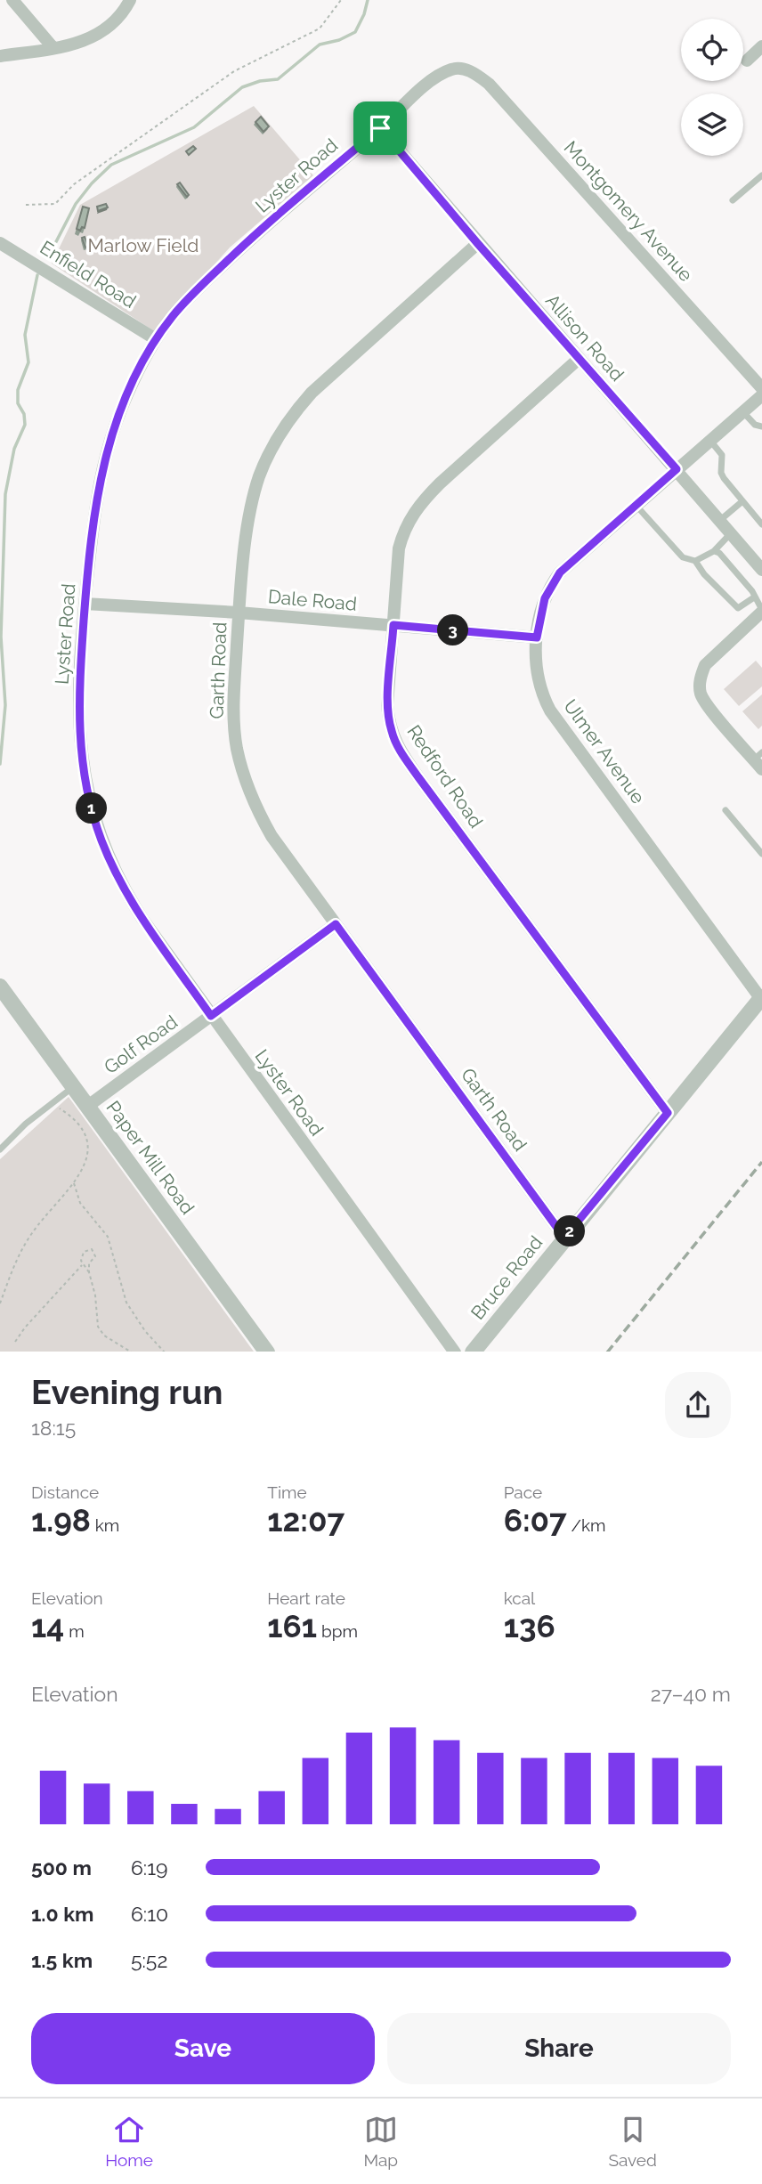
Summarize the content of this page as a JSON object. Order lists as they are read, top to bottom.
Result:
{
  "streets": {
    "street": [
      "Lyster Road",
      "Montgomery Avenue",
      "Enfield Road",
      "Allison Road",
      "Dale Road",
      "Garth Road",
      "Ulmer Avenue",
      "Redford Road",
      "Golf Road",
      "Paper Mill Road",
      "Bruce Road"
    ]
  },
  "crossings": [
    ["Lyster Road", "Montgomery Avenue"],
    ["Lyster Road", "Enfield Road"],
    ["Lyster Road", "Allison Road"],
    ["Lyster Road", "Dale Road"],
    ["Lyster Road", "Golf Road"],
    ["Allison Road", "Garth Road"],
    ["Allison Road", "Ulmer Avenue"],
    ["Allison Road", "Redford Road"],
    ["Dale Road", "Garth Road"],
    ["Dale Road", "Ulmer Avenue"],
    ["Dale Road", "Redford Road"],
    ["Garth Road", "Golf Road"],
    ["Garth Road", "Bruce Road"],
    ["Ulmer Avenue", "Bruce Road"],
    ["Redford Road", "Bruce Road"],
    ["Golf Road", "Paper Mill Road"]
  ],
  "parks": ["Marlow Field"],
  "page": {
    "pins": ["3", "1", "2"],
    "heading": ["Evening run", "18:15"],
    "stats": [
      ["Distance", "1.98 km"],
      ["Time", "12:07"],
      ["Pace", "6:07 /km"],
      ["Elevation", "14 m"],
      ["Heart rate", "161 bpm"],
      ["kcal", "136"]
    ],
    "chart": ["Elevation", "27–40 m"],
    "list": [
      {
        "name": "500 m",
        "note": "6:19"
      },
      {
        "name": "1.0 km",
        "note": "6:10"
      },
      {
        "name": "1.5 km",
        "note": "5:52"
      }
    ],
    "buttons": ["Save", "Share"],
    "tabs": ["Home", "Map", "Saved"]
  }
}
